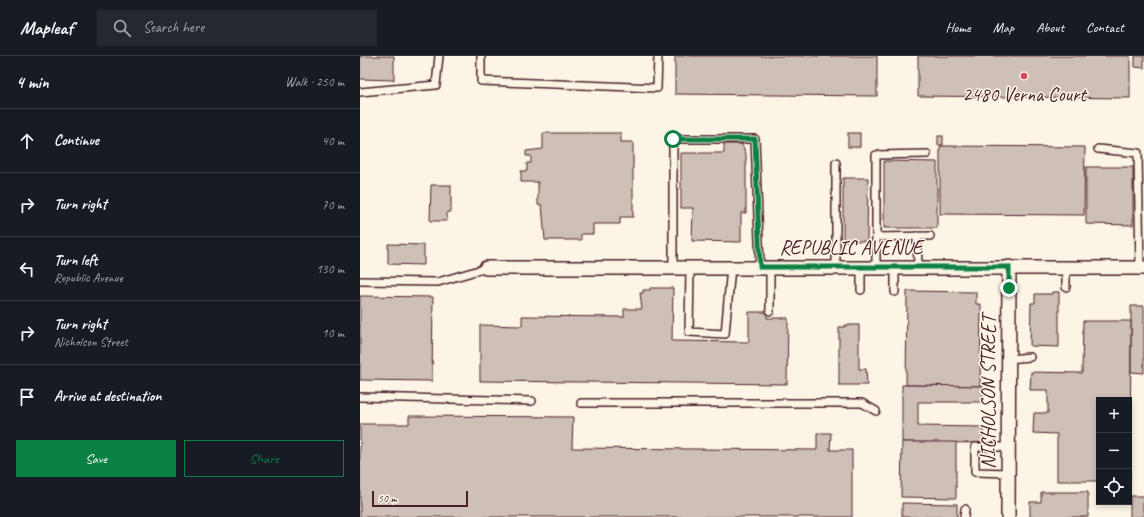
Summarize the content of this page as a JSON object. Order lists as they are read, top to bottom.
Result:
{
  "streets": {
    "street": ["REPUBLIC AVENUE", "NICHOLSON STREET"]
  },
  "crossings": [
    ["REPUBLIC AVENUE", "NICHOLSON STREET"]
  ],
  "places": ["2480 Verna Court"],
  "scale_bar": "50 m",
  "page": {
    "header": "Mapleaf",
    "search": "Search here",
    "nav": [
      "Home",
      "Map",
      "About",
      "Contact"
    ],
    "heading": ["4 min", "Walk · 250 m"],
    "list": [
      ["Continue", "40 m"],
      ["Turn right", "70 m"],
      ["Turn left", "Republic Avenue", "130 m"],
      ["Turn right", "Nicholson Street", "10 m"],
      "Arrive at destination"
    ],
    "map_buttons": ["+", "−"],
    "buttons": ["Save", "Share"],
    "scale": "50 m"
  }
}
